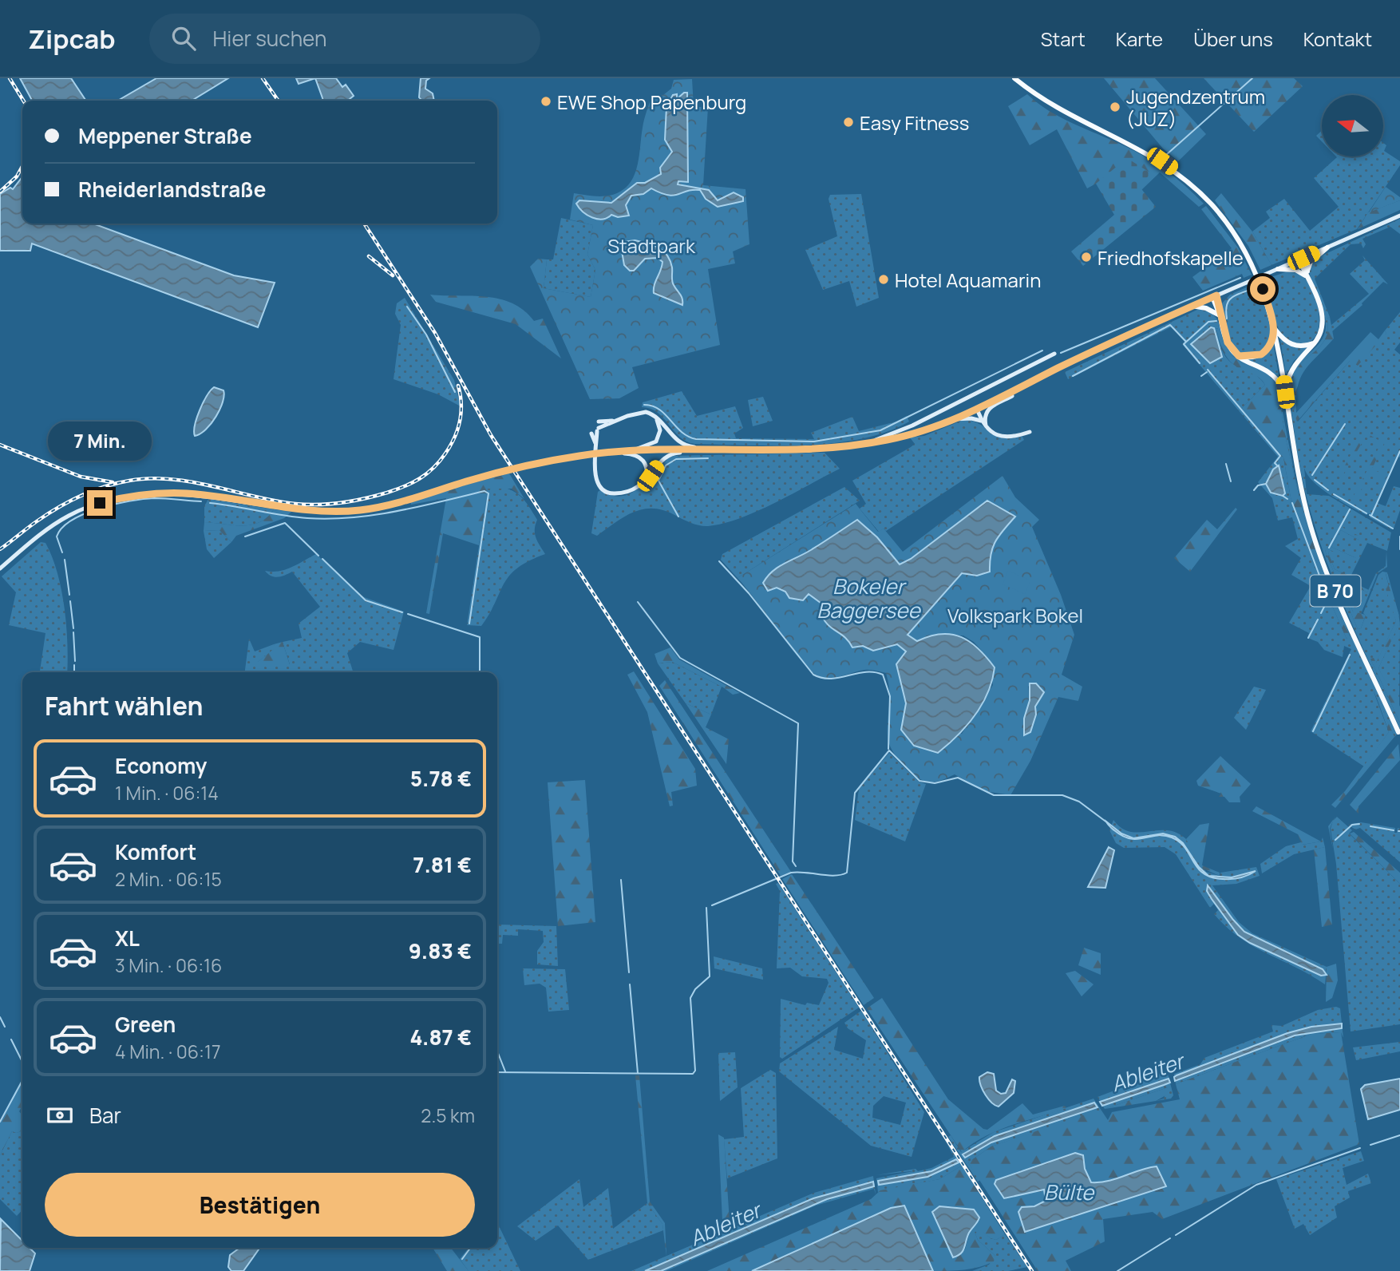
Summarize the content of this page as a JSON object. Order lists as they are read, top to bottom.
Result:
{
  "streets": {
    "main road": ["B 70"]
  },
  "water": ["Bokeler Baggersee", "Ableiter", "Bülte"],
  "parks": ["Stadtpark", "Volkspark Bokel"],
  "places": [
    "EWE Shop Papenburg",
    "Jugendzentrum (JUZ)",
    "Easy Fitness",
    "Friedhofskapelle",
    "Hotel Aquamarin"
  ],
  "north": "left",
  "page": {
    "header": "Zipcab",
    "search": "Hier suchen",
    "nav": [
      "Start",
      "Karte",
      "Über uns",
      "Kontakt"
    ],
    "banner": ["Meppener Straße", "Rheiderlandstraße"],
    "bubble": "7 Min.",
    "heading": "Fahrt wählen",
    "list": [
      {
        "name": "Economy",
        "note": "1 Min. · 06:14",
        "value": "5.78 €"
      },
      {
        "name": "Komfort",
        "note": "2 Min. · 06:15",
        "value": "7.81 €"
      },
      {
        "name": "XL",
        "note": "3 Min. · 06:16",
        "value": "9.83 €"
      },
      {
        "name": "Green",
        "note": "4 Min. · 06:17",
        "value": "4.87 €"
      }
    ],
    "pay": ["Bar", "2.5 km"],
    "buttons": "Bestätigen"
  }
}
